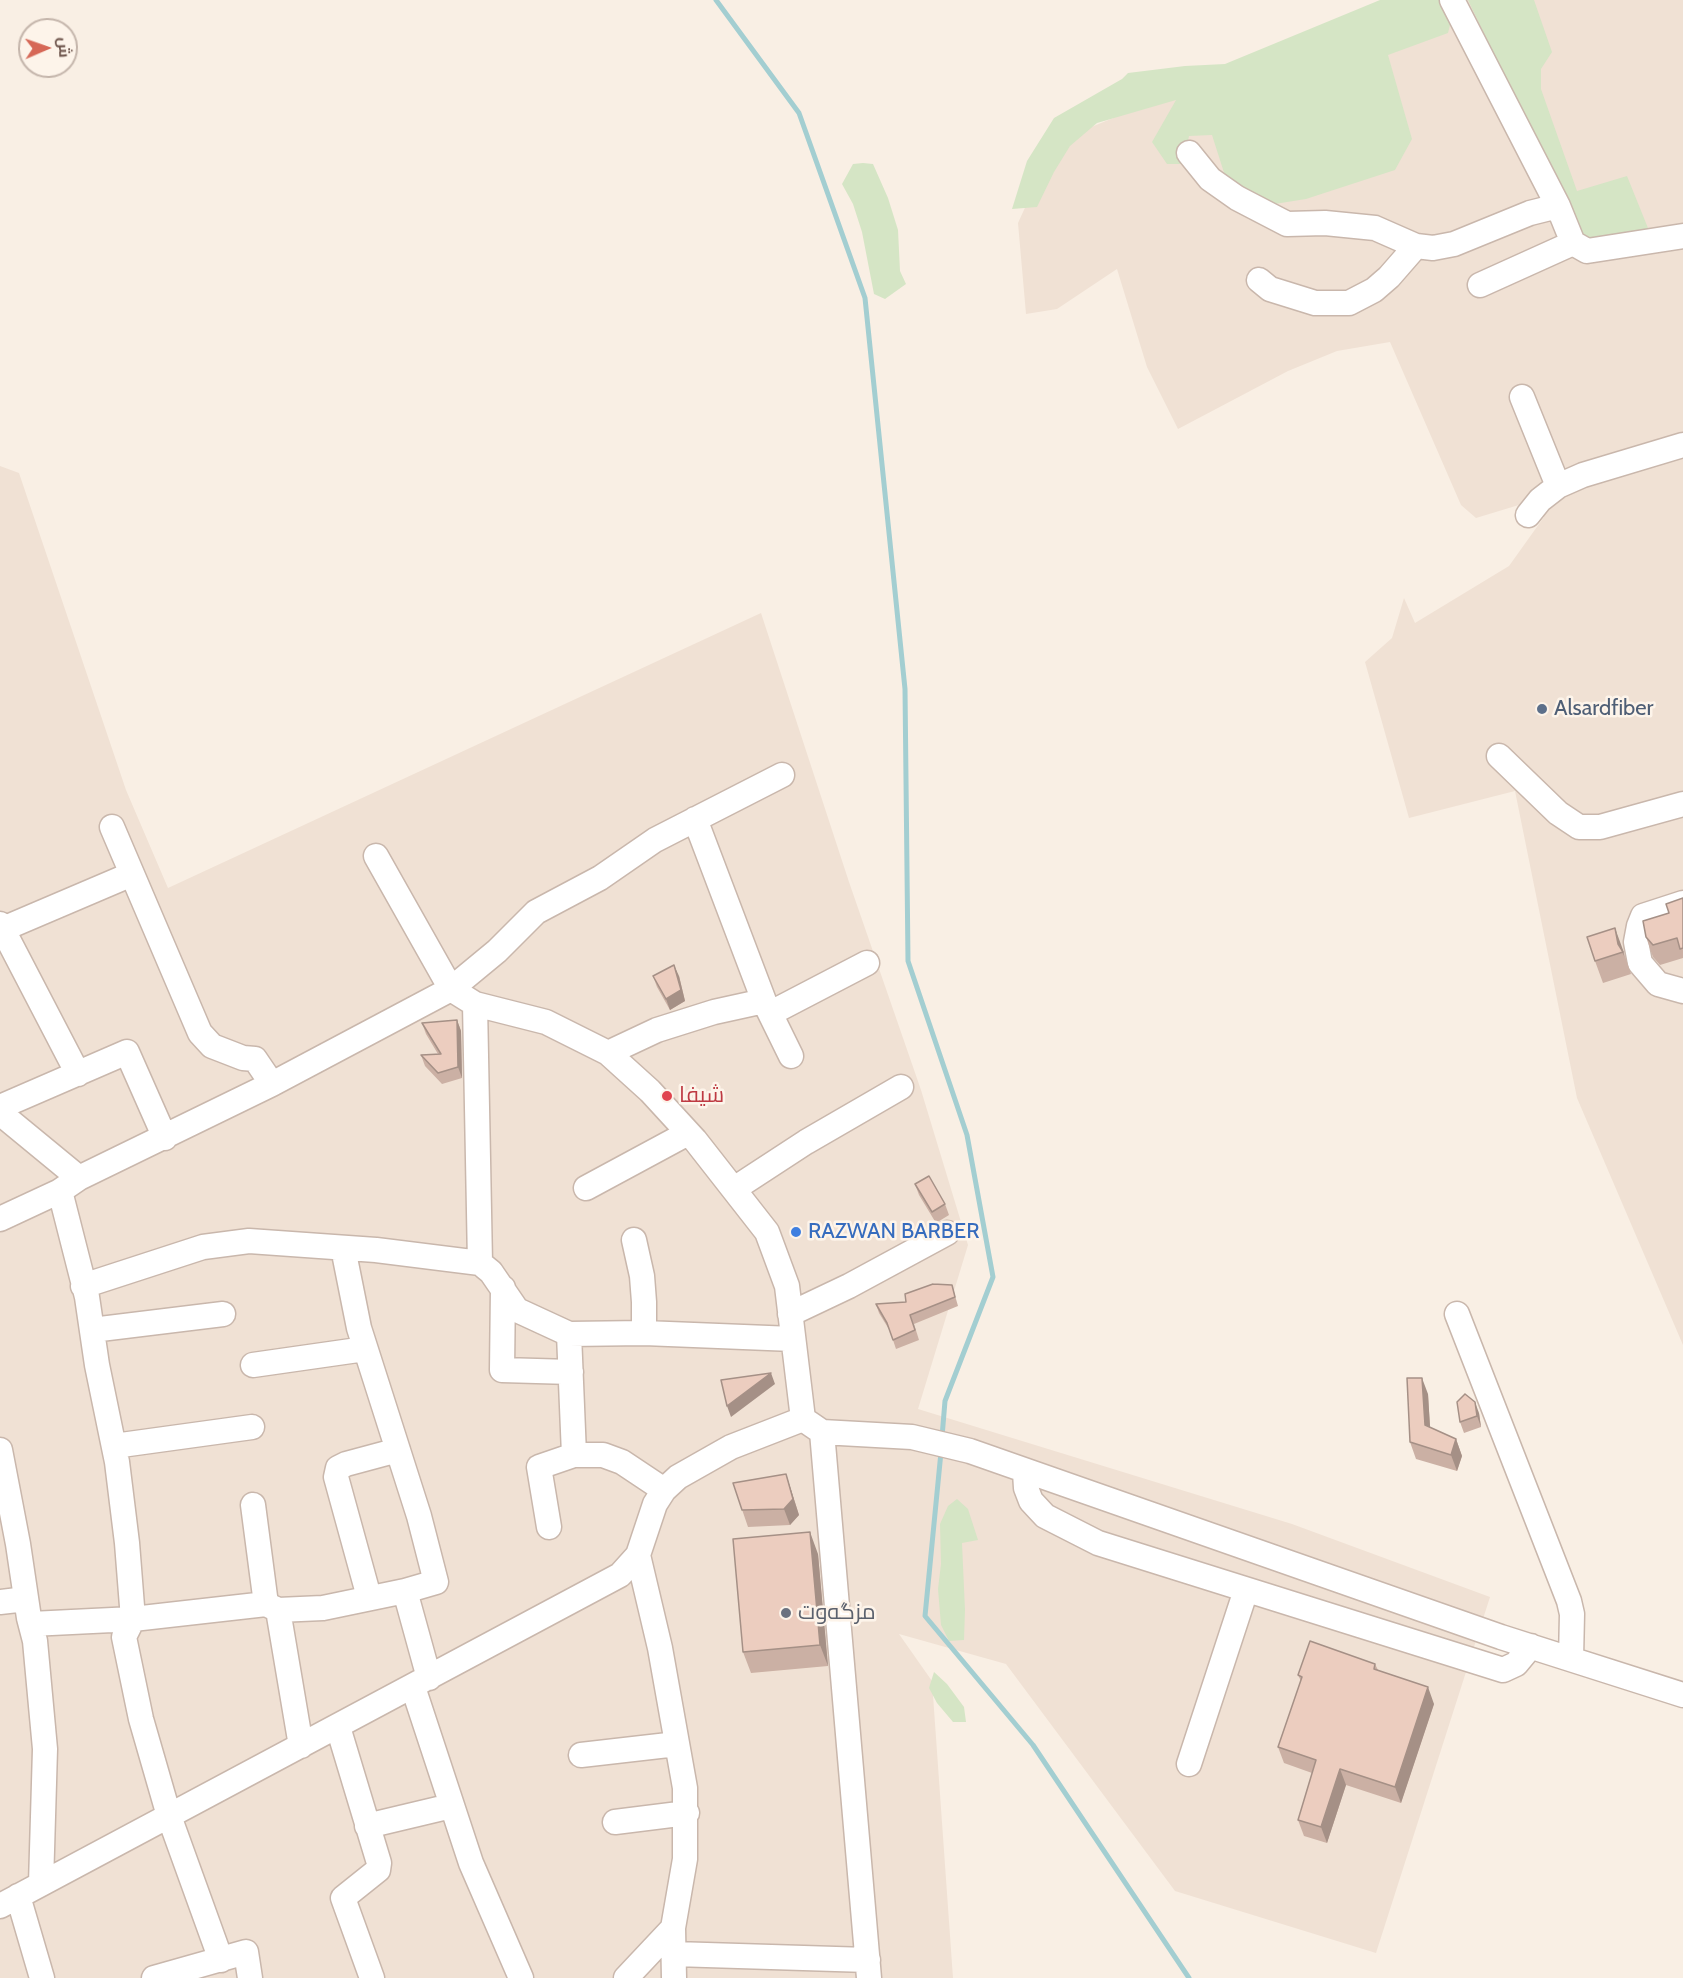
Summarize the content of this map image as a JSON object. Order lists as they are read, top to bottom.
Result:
{
  "places": [
    "Alsardfiber",
    "شیفا",
    "RAZWAN BARBER",
    "مزگه‌وت"
  ],
  "north": "right"
}
